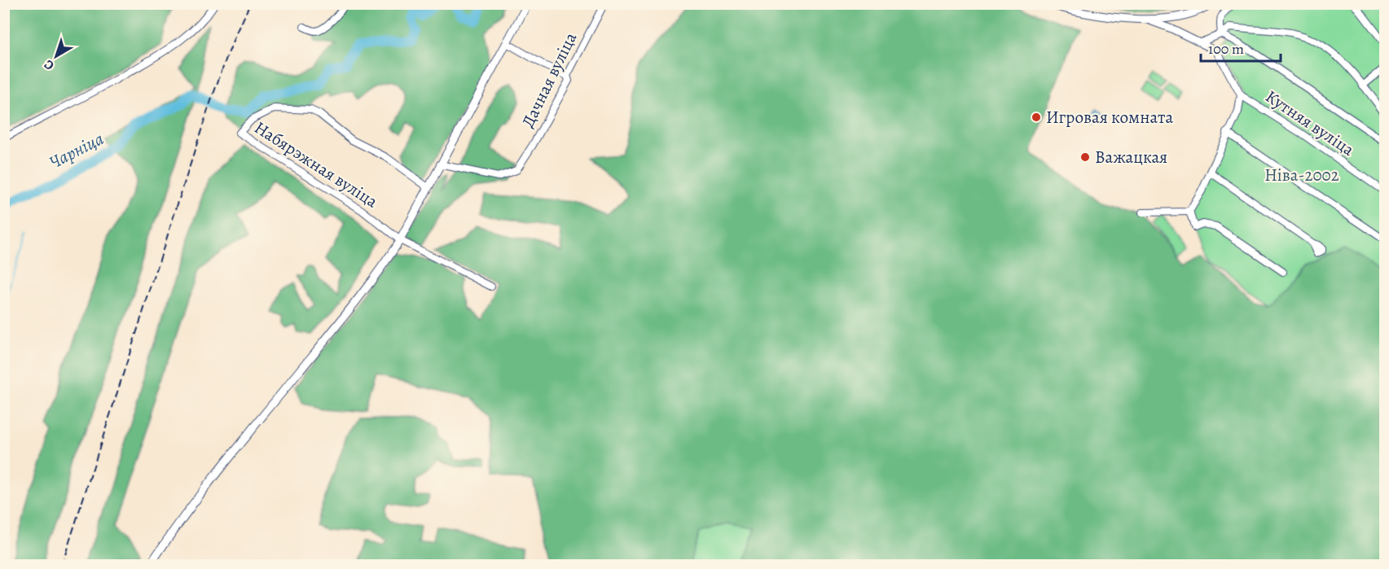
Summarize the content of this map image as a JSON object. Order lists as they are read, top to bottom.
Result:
{
  "streets": {
    "street": ["Дачная вуліца", "Кутняя вуліца", "Набярэжная вуліца"]
  },
  "water": ["Чарніца"],
  "parks": ["Ніва-2002"],
  "places": ["Игровая комната", "Важацкая"],
  "scale_bar": "100 m",
  "north": "bottom left"
}
